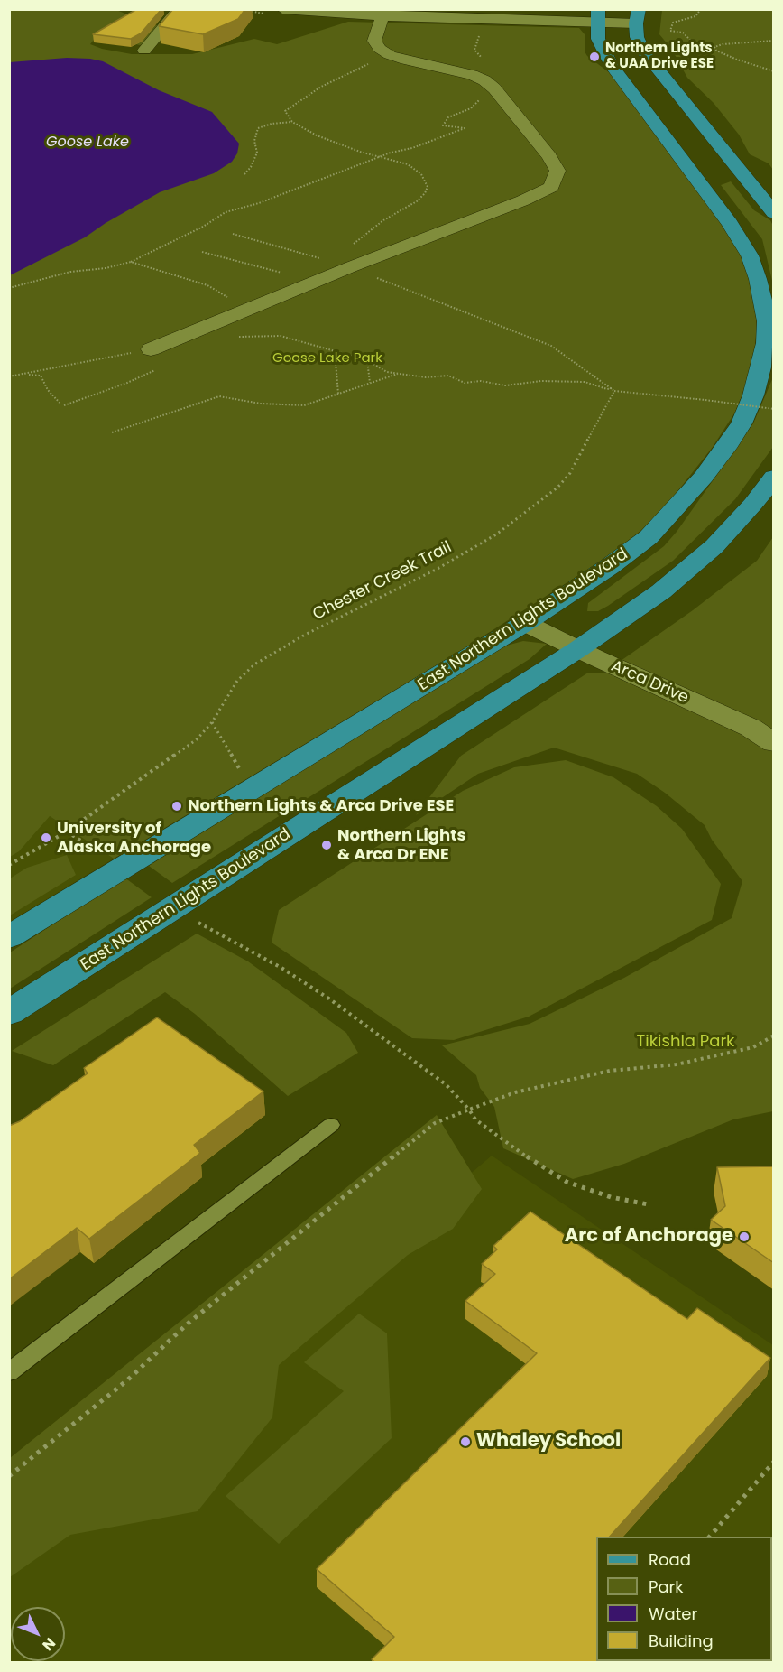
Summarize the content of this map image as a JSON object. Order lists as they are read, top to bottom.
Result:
{
  "streets": {
    "main road": ["East Northern Lights Boulevard"],
    "street": ["Arca Drive"],
    "path": ["Chester Creek Trail"]
  },
  "crossings": [
    ["East Northern Lights Boulevard", "Arca Drive"]
  ],
  "water": ["Goose Lake"],
  "parks": ["Goose Lake Park", "Tikishla Park"],
  "places": [
    "Northern Lights & UAA Drive ESE",
    "Northern Lights & Arca Drive ESE",
    "University of Alaska Anchorage",
    "Northern Lights & Arca Dr ENE",
    "Arc of Anchorage",
    "Whaley School"
  ],
  "legend": [
    "Road",
    "Park",
    "Water",
    "Building"
  ],
  "north": "bottom right"
}
